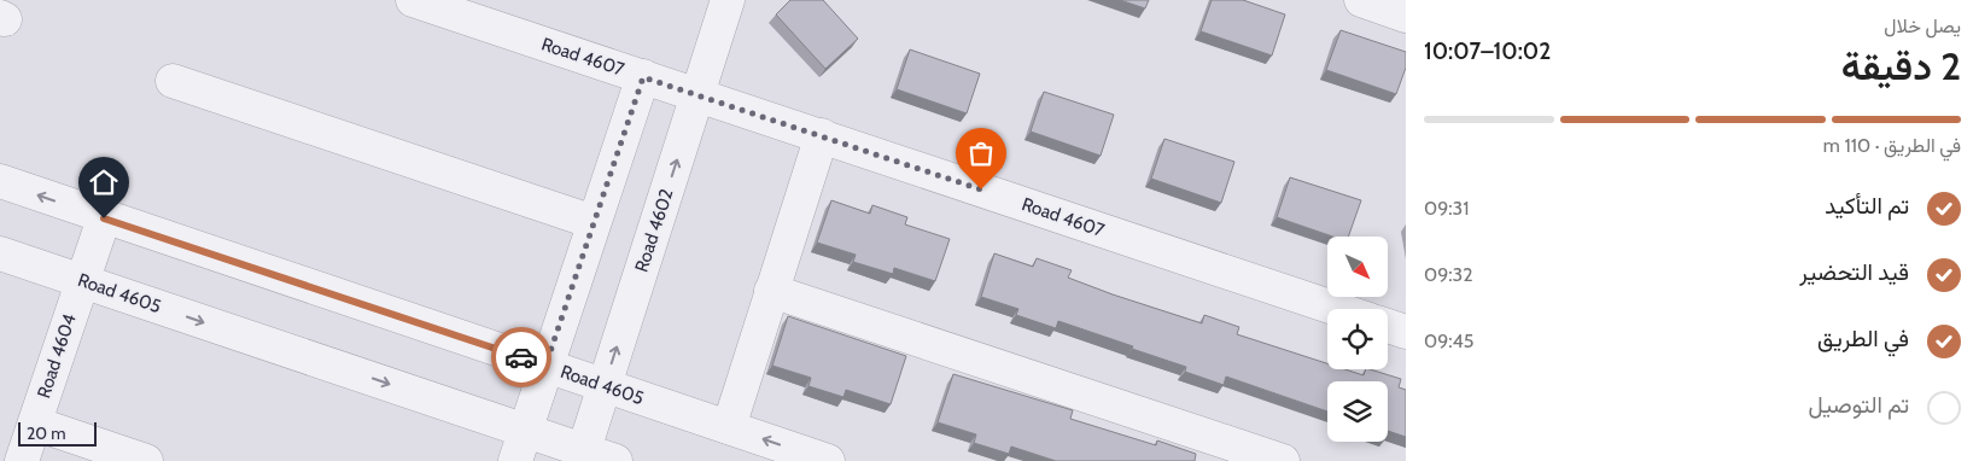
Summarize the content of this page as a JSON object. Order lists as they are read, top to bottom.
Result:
{
  "streets": {
    "street": [
      "Road 4607",
      "Road 4602",
      "Road 4605",
      "Road 4604"
    ]
  },
  "crossings": [
    ["Road 4607", "Road 4602"],
    ["Road 4602", "Road 4605"],
    ["Road 4605", "Road 4604"]
  ],
  "scale_bar": "20 m",
  "north": "bottom right",
  "page": {
    "heading": ["2 دقيقة", "يصل خلال", "10:02–10:07"],
    "bar": "في الطريق · 110 m",
    "list": [
      ["تم التأكيد", "09:31"],
      ["قيد التحضير", "09:32"],
      ["في الطريق", "09:45"],
      "تم التوصيل"
    ],
    "scale": "20 m"
  }
}
